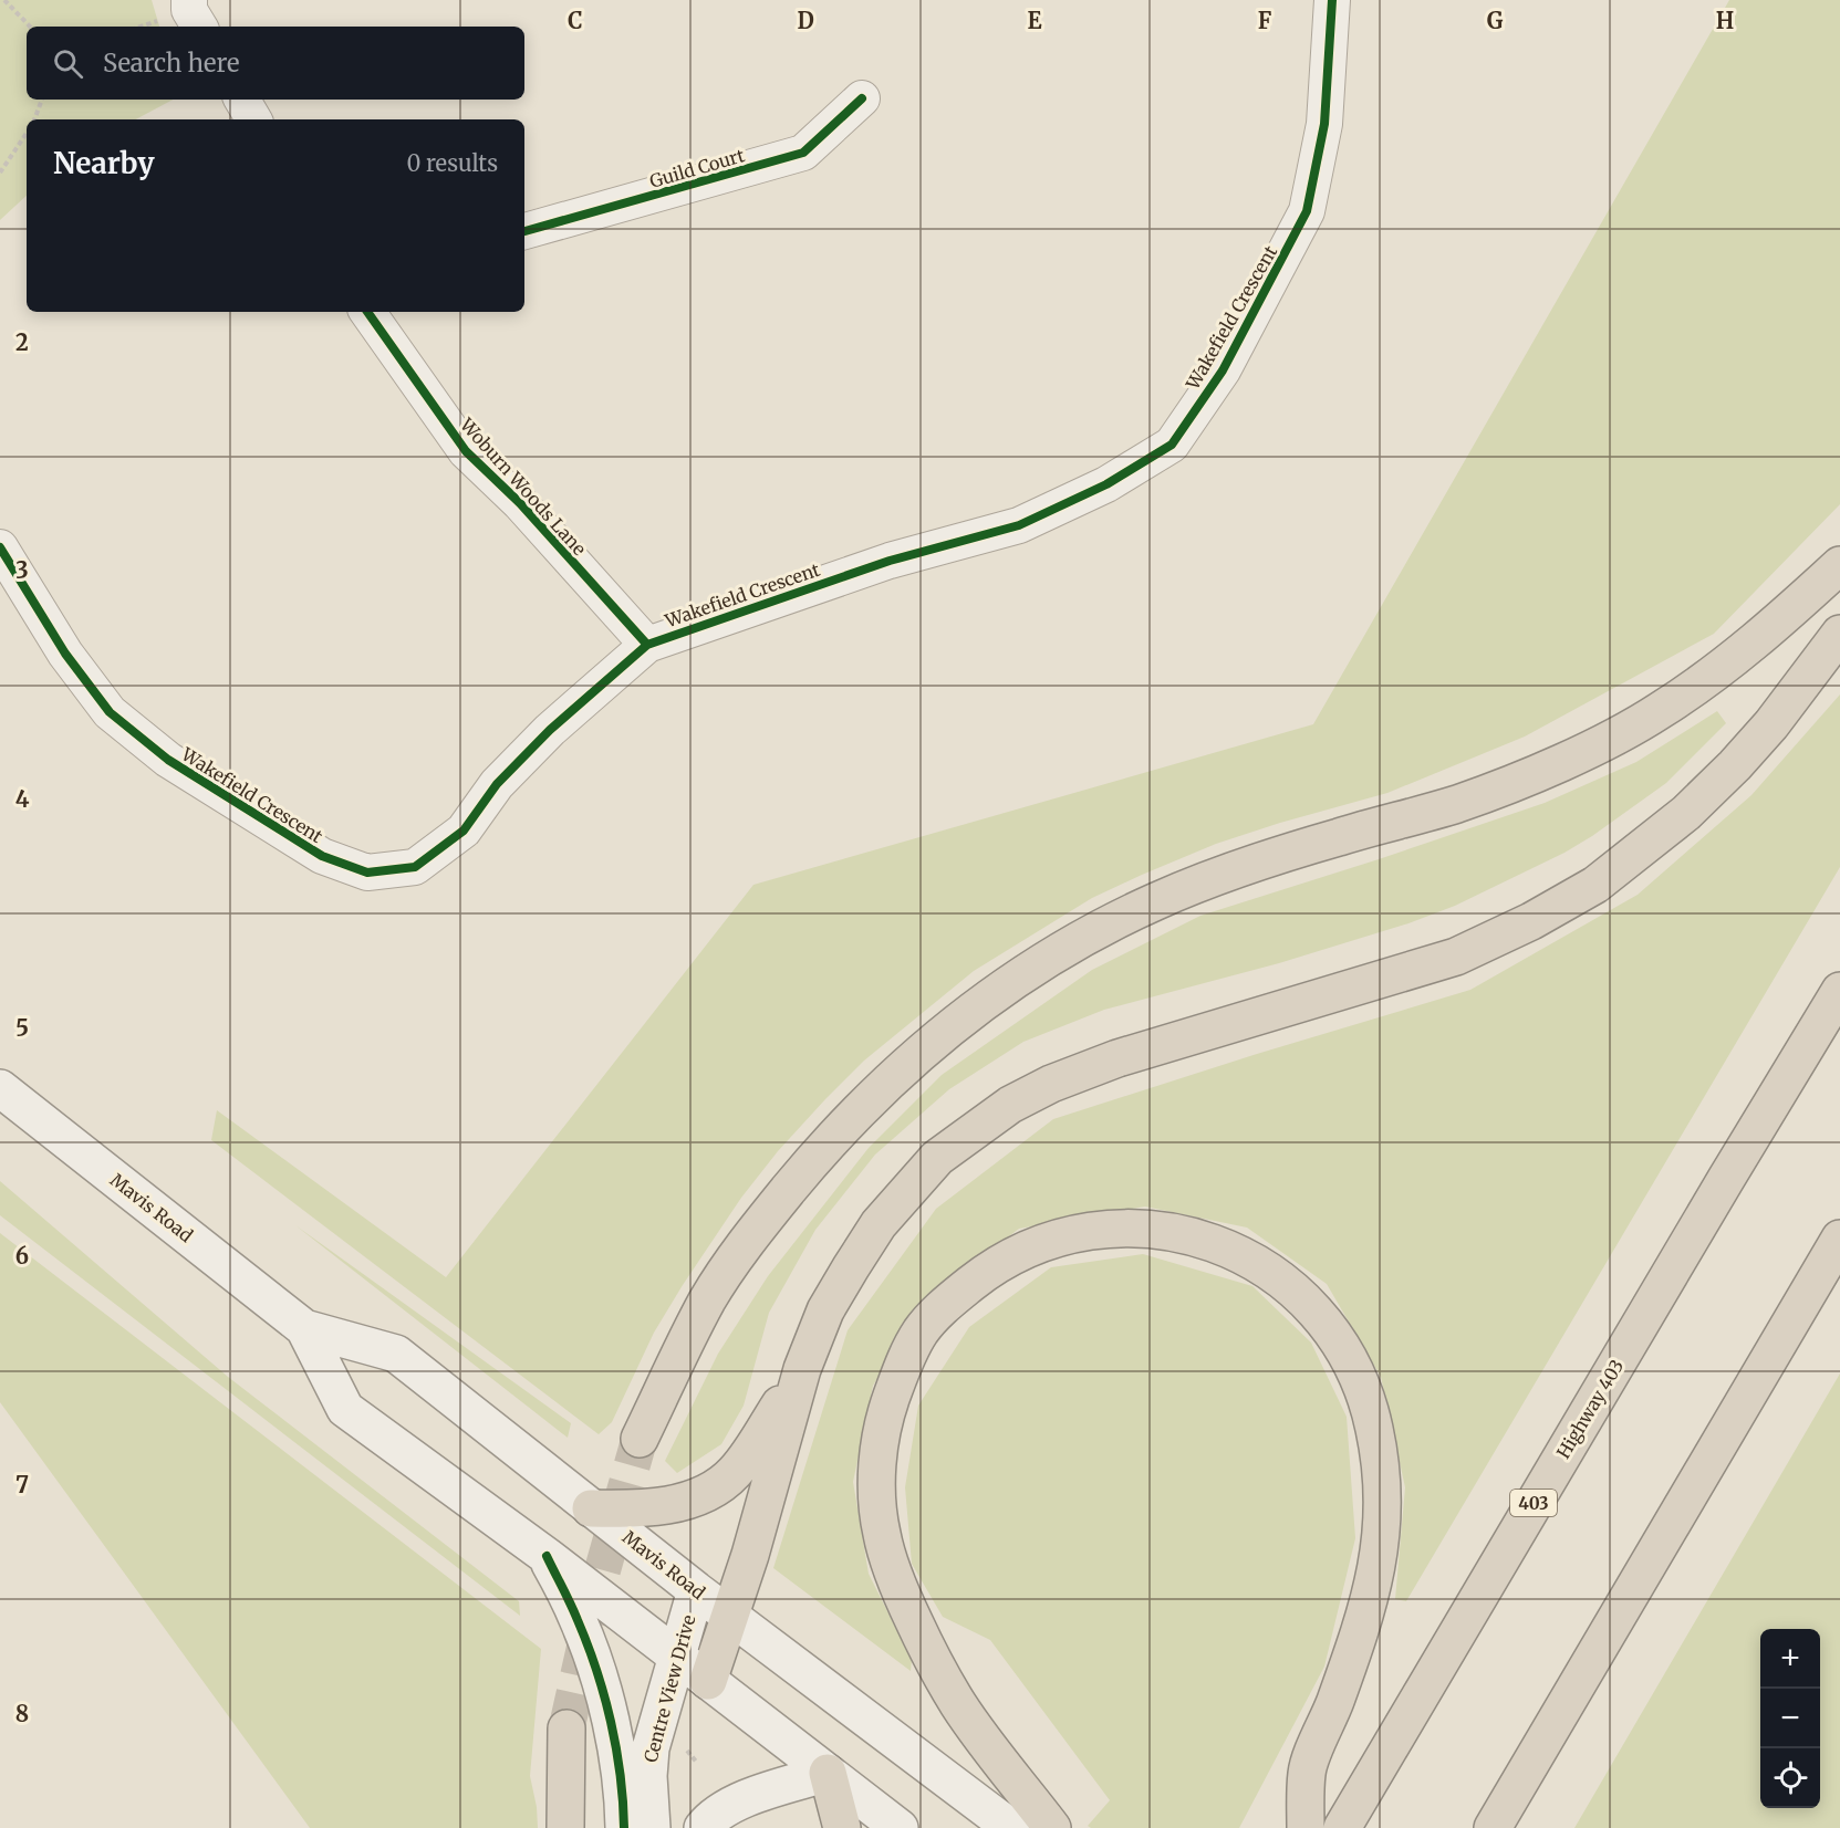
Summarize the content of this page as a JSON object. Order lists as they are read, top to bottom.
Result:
{
  "streets": {
    "highway": ["Highway 403", "403"],
    "main road": ["Mavis Road", "Centre View Drive"],
    "street": ["Guild Court", "Wakefield Crescent", "Woburn Woods Lane"]
  },
  "crossings": [
    ["Wakefield Crescent", "Woburn Woods Lane"],
    ["Mavis Road", "Centre View Drive"]
  ],
  "page": {
    "search": "Search here",
    "heading": ["Nearby", "0 results"],
    "map_buttons": ["+", "−"]
  },
  "grid": {
    "columns": [
      "C",
      "D",
      "E",
      "F",
      "G",
      "H"
    ],
    "rows": [
      "2",
      "3",
      "4",
      "5",
      "6",
      "7",
      "8"
    ]
  }
}
